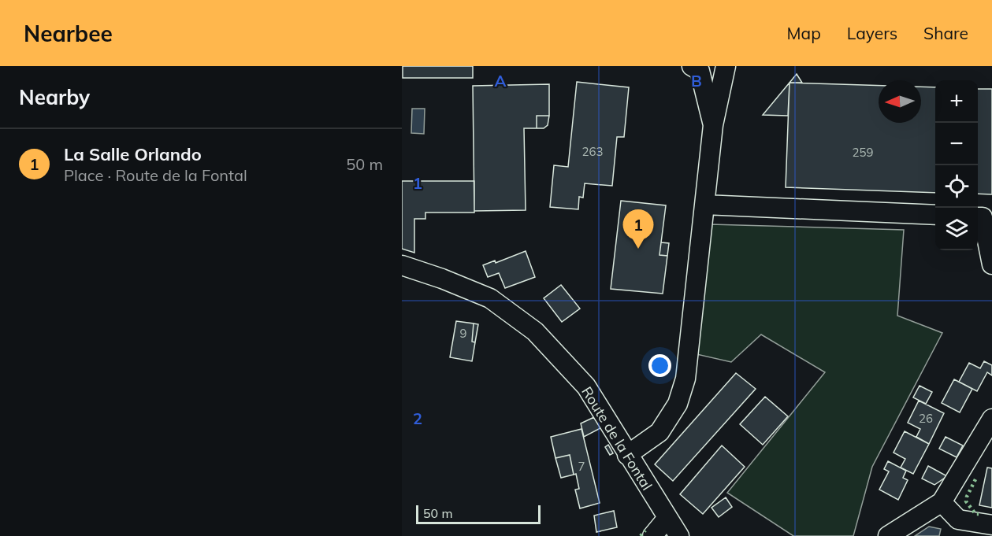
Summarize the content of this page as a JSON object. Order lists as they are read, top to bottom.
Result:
{
  "streets": {
    "street": ["Route de la Fontal"]
  },
  "house_numbers": [
    "263",
    "259",
    "9",
    "26",
    "7"
  ],
  "scale_bar": "50 m",
  "north": "left",
  "page": {
    "header": "Nearbee",
    "nav": ["Map", "Layers", "Share"],
    "heading": "Nearby",
    "map_buttons": ["+", "−"],
    "list": [
      {
        "mark": "1",
        "name": "La Salle Orlando",
        "note": "Place · Route de la Fontal",
        "value": "50 m"
      }
    ],
    "pins": "1",
    "scale": "50 m"
  },
  "grid": {
    "columns": ["A", "B"],
    "rows": ["1", "2"]
  }
}
